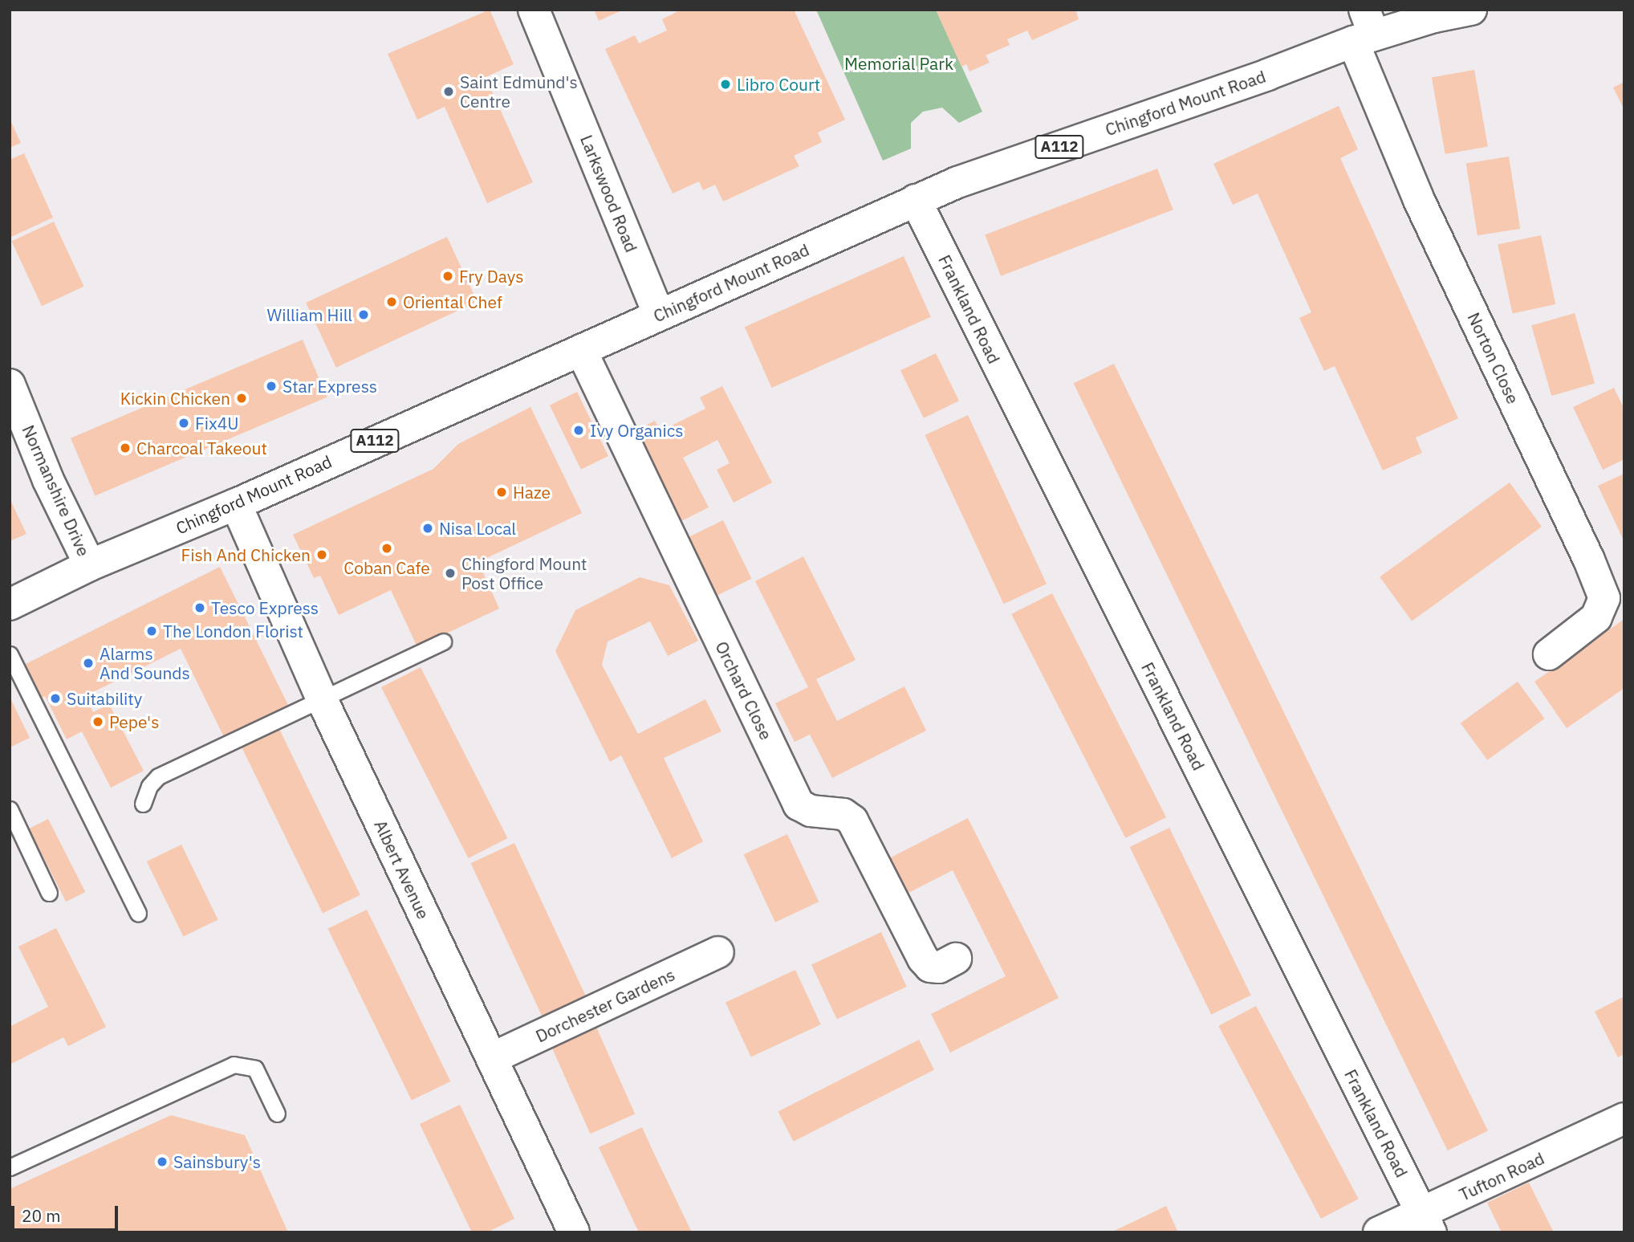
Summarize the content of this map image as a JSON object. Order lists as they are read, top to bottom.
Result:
{
  "streets": {
    "street": [
      "Chingford Mount Road",
      "A112",
      "Larkswood Road",
      "Frankland Road",
      "Norton Close",
      "Normanshire Drive",
      "Orchard Close",
      "Albert Avenue",
      "Dorchester Gardens",
      "Tufton Road"
    ]
  },
  "crossings": [
    ["Chingford Mount Road", "Larkswood Road"],
    ["Chingford Mount Road", "Frankland Road"],
    ["Chingford Mount Road", "Norton Close"],
    ["Chingford Mount Road", "Normanshire Drive"],
    ["Chingford Mount Road", "Orchard Close"],
    ["Chingford Mount Road", "Albert Avenue"],
    ["Frankland Road", "Tufton Road"],
    ["Albert Avenue", "Dorchester Gardens"]
  ],
  "parks": ["Memorial Park"],
  "places": [
    "Libro Court",
    "Saint Edmund's Centre",
    "Fry Days",
    "Oriental Chef",
    "William Hill",
    "Star Express",
    "Kickin Chicken",
    "Fix4U",
    "Ivy Organics",
    "Charcoal Takeout",
    "Haze",
    "Nisa Local",
    "Coban Cafe",
    "Fish And Chicken",
    "Chingford Mount Post Office",
    "Tesco Express",
    "The London Florist",
    "Alarms And Sounds",
    "Suitability",
    "Pepe's",
    "Sainsbury's"
  ],
  "scale_bar": "20 m"
}
